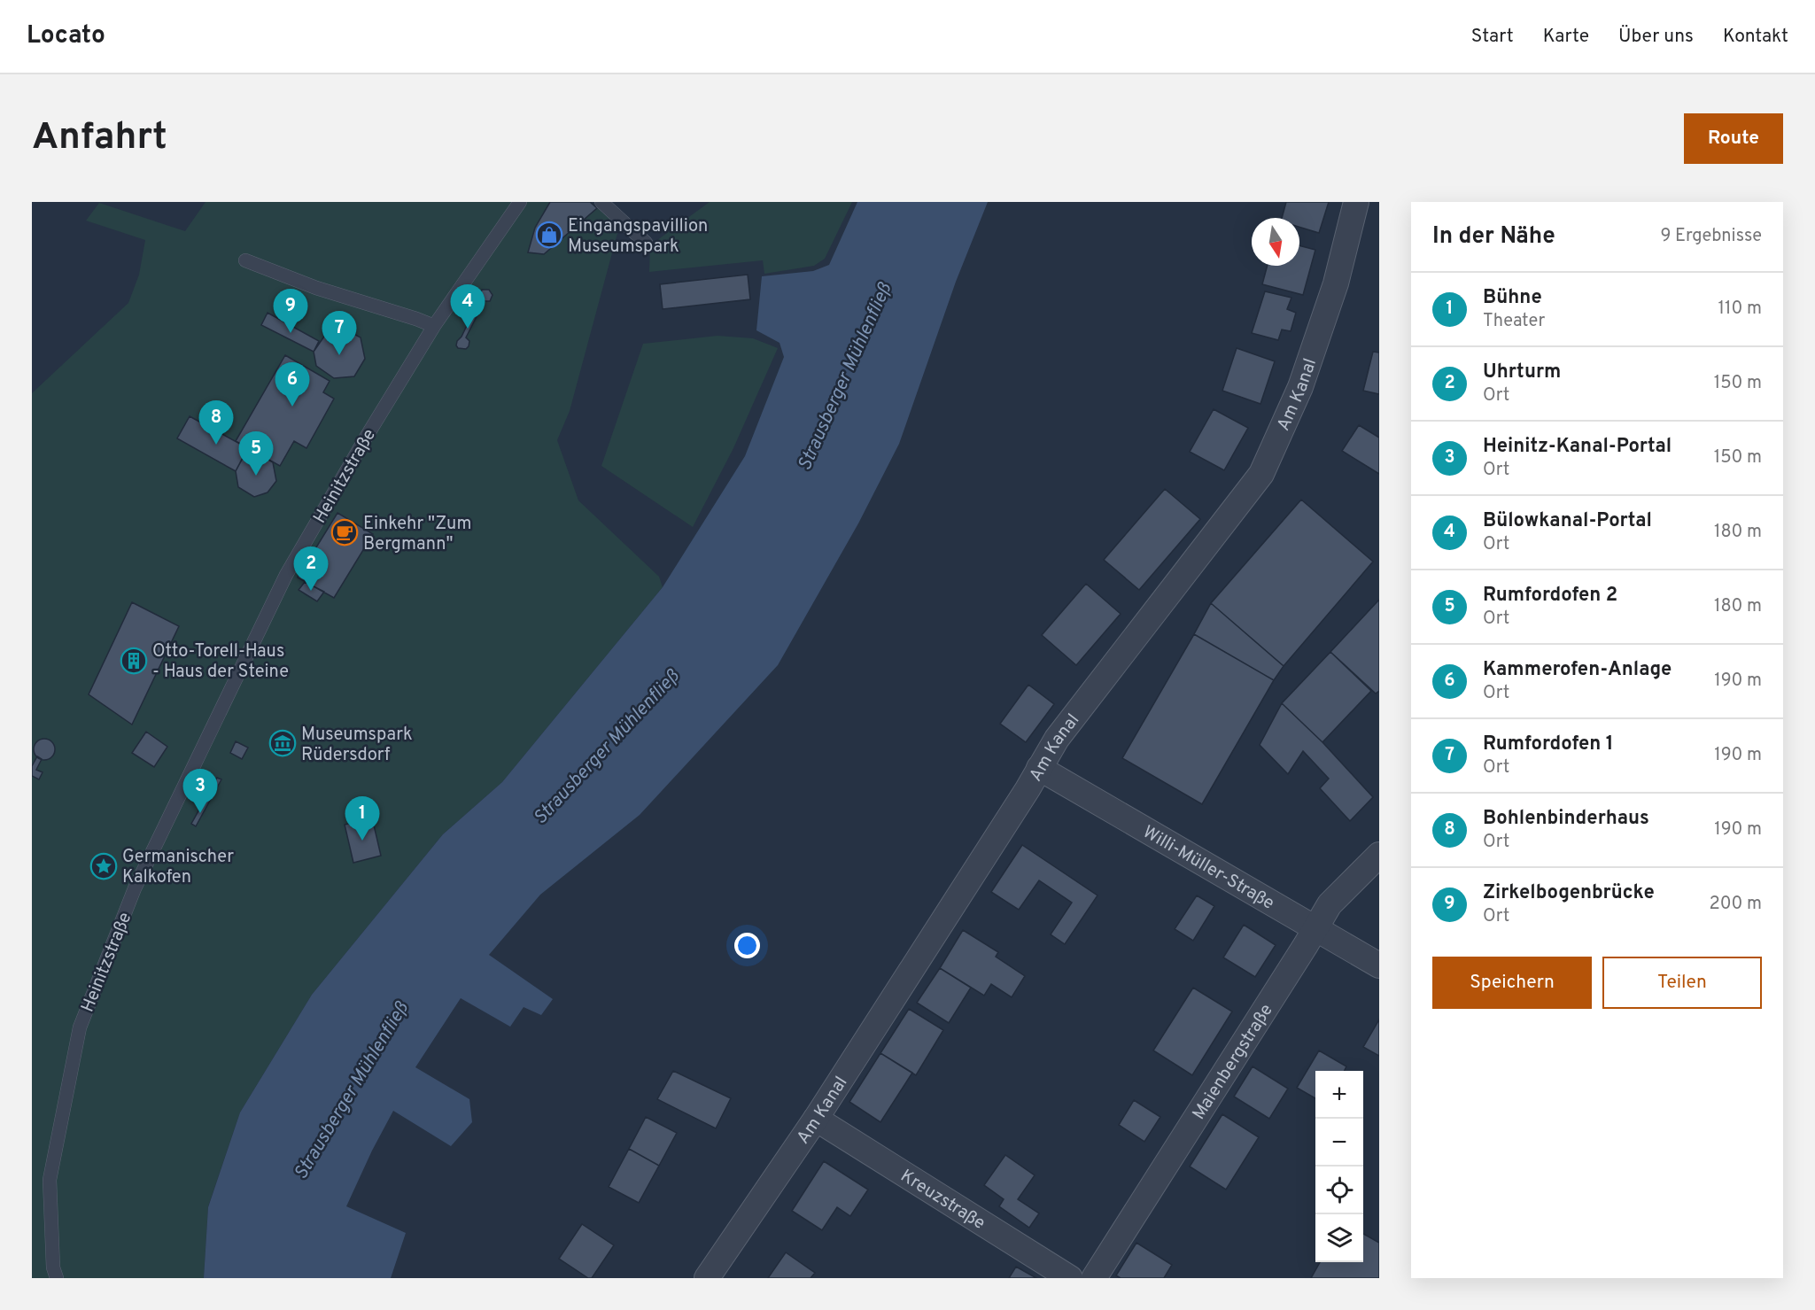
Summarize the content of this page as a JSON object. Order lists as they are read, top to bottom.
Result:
{
  "streets": {
    "street": [
      "Am Kanal",
      "Willi-Müller-Straße",
      "Maienbergstraße",
      "Kreuzstraße"
    ],
    "lane": ["Heinitzstraße"]
  },
  "crossings": [
    ["Am Kanal", "Willi-Müller-Straße"],
    ["Am Kanal", "Kreuzstraße"],
    ["Willi-Müller-Straße", "Maienbergstraße"]
  ],
  "water": ["Strausberger Mühlenfließ"],
  "places": {
    "shop": ["Eingangspavillion Museumspark"],
    "cafe": ["Einkehr \"Zum Bergmann\""],
    "building": ["Otto-Torell-Haus - Haus der Steine"],
    "museum": ["Museumspark Rüdersdorf"],
    "place": ["Germanischer Kalkofen"]
  },
  "north": "bottom",
  "page": {
    "header": "Locato",
    "nav": [
      "Start",
      "Karte",
      "Über uns",
      "Kontakt"
    ],
    "buttons": [
      "Route",
      ["Speichern", "Teilen"]
    ],
    "title": "Anfahrt",
    "heading": ["In der Nähe", "9 Ergebnisse"],
    "list": [
      {
        "mark": "1",
        "name": "Bühne",
        "note": "Theater",
        "value": "110 m"
      },
      {
        "mark": "2",
        "name": "Uhrturm",
        "note": "Ort",
        "value": "150 m"
      },
      {
        "mark": "3",
        "name": "Heinitz-Kanal-Portal",
        "note": "Ort",
        "value": "150 m"
      },
      {
        "mark": "4",
        "name": "Bülowkanal-Portal",
        "note": "Ort",
        "value": "180 m"
      },
      {
        "mark": "5",
        "name": "Rumfordofen 2",
        "note": "Ort",
        "value": "180 m"
      },
      {
        "mark": "6",
        "name": "Kammerofen-Anlage",
        "note": "Ort",
        "value": "190 m"
      },
      {
        "mark": "7",
        "name": "Rumfordofen 1",
        "note": "Ort",
        "value": "190 m"
      },
      {
        "mark": "8",
        "name": "Bohlenbinderhaus",
        "note": "Ort",
        "value": "190 m"
      },
      {
        "mark": "9",
        "name": "Zirkelbogenbrücke",
        "note": "Ort",
        "value": "200 m"
      }
    ],
    "pins": [
      "4",
      "9",
      "7",
      "6",
      "8",
      "5",
      "2",
      "3",
      "1"
    ],
    "map_buttons": ["+", "−"]
  }
}
